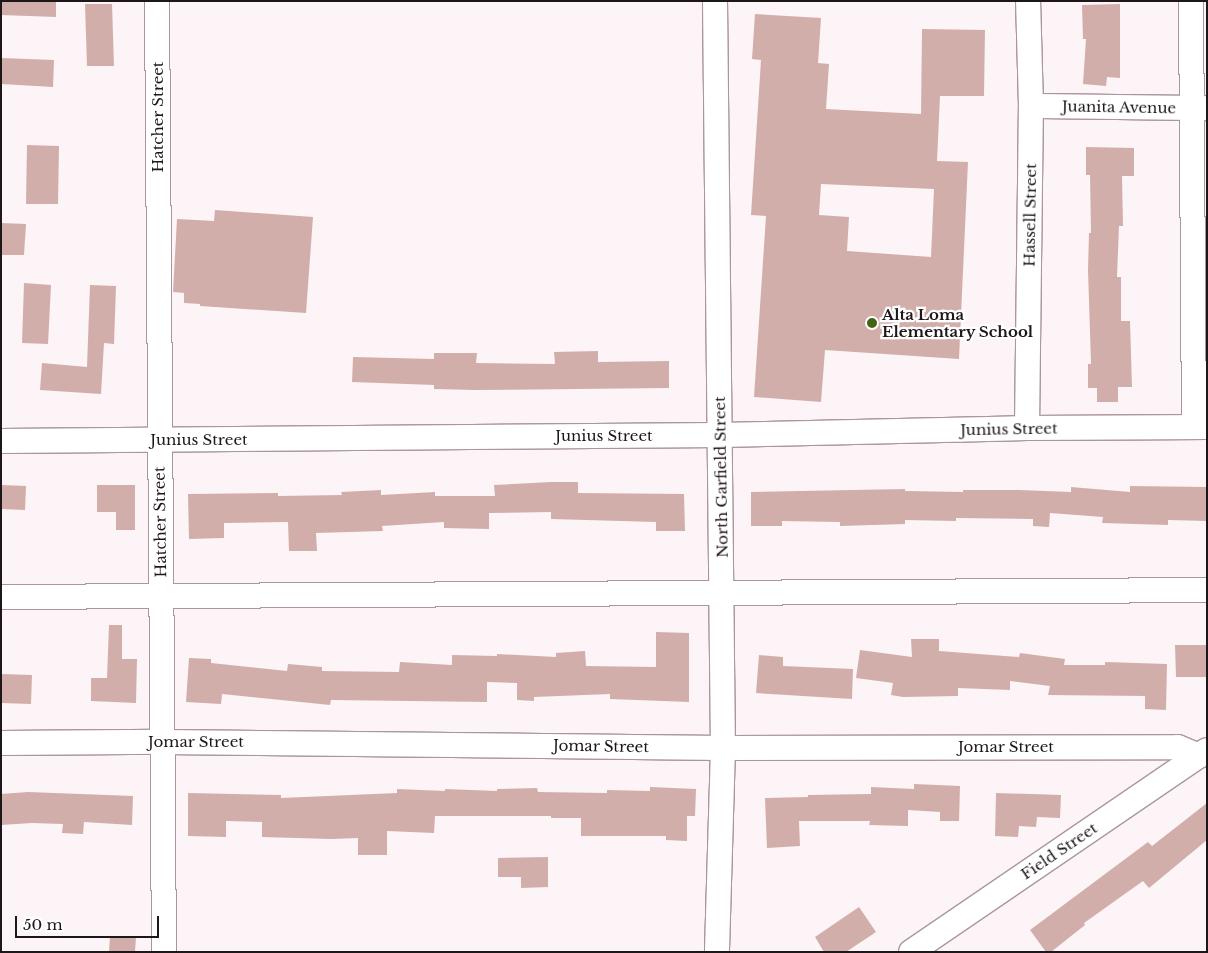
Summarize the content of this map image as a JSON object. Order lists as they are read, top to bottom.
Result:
{
  "streets": {
    "street": [
      "Juanita Avenue",
      "Hatcher Street",
      "Hassell Street",
      "Junius Street",
      "North Garfield Street",
      "Jomar Street",
      "Field Street"
    ]
  },
  "crossings": [
    ["Juanita Avenue", "Hassell Street"],
    ["Hatcher Street", "Junius Street"],
    ["Hatcher Street", "Jomar Street"],
    ["Hassell Street", "Junius Street"],
    ["Junius Street", "North Garfield Street"],
    ["North Garfield Street", "Jomar Street"],
    ["Jomar Street", "Field Street"]
  ],
  "places": ["Alta Loma Elementary School"],
  "scale_bar": "50 m"
}
